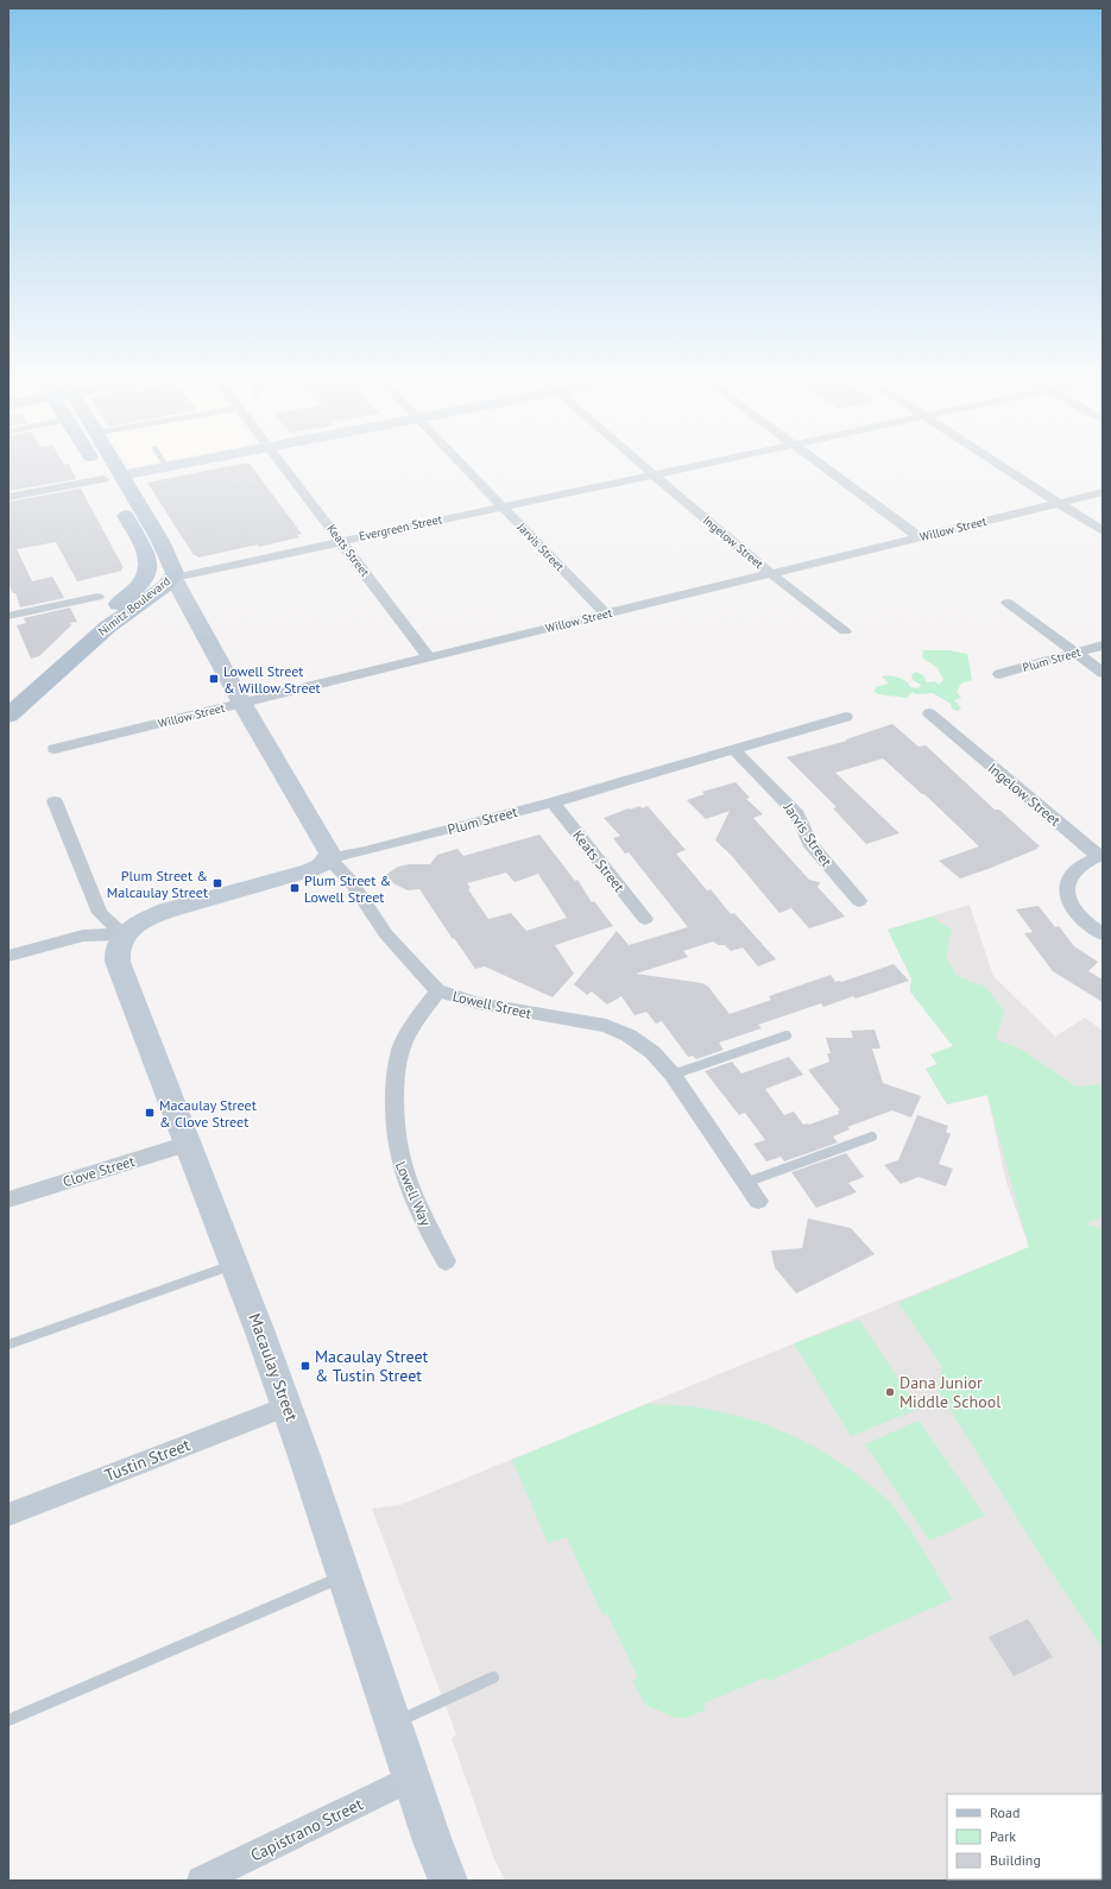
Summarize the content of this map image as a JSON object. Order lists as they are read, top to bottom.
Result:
{
  "streets": {
    "main road": ["Nimitz Boulevard"],
    "street": [
      "Evergreen Street",
      "Willow Street",
      "Ingelow Street",
      "Jarvis Street",
      "Keats Street",
      "Plum Street",
      "Lowell Street",
      "Clove Street",
      "Lowell Way",
      "Macaulay Street",
      "Tustin Street",
      "Capistrano Street"
    ]
  },
  "crossings": [
    ["Evergreen Street", "Ingelow Street"],
    ["Evergreen Street", "Jarvis Street"],
    ["Evergreen Street", "Keats Street"],
    ["Evergreen Street", "Nimitz Boulevard"],
    ["Evergreen Street", "Lowell Street"],
    ["Willow Street", "Ingelow Street"],
    ["Willow Street", "Jarvis Street"],
    ["Willow Street", "Keats Street"],
    ["Willow Street", "Lowell Street"],
    ["Jarvis Street", "Plum Street"],
    ["Keats Street", "Plum Street"],
    ["Nimitz Boulevard", "Lowell Street"],
    ["Plum Street", "Lowell Street"],
    ["Plum Street", "Macaulay Street"],
    ["Lowell Street", "Lowell Way"],
    ["Clove Street", "Macaulay Street"],
    ["Macaulay Street", "Tustin Street"],
    ["Macaulay Street", "Capistrano Street"]
  ],
  "places": {
    "transit": [
      "Lowell Street & Willow Street",
      "Plum Street & Malcaulay Street",
      "Plum Street & Lowell Street",
      "Macaulay Street & Clove Street",
      "Macaulay Street & Tustin Street"
    ],
    "other": ["Dana Junior Middle School"]
  },
  "legend": ["Road", "Park", "Building"]
}
